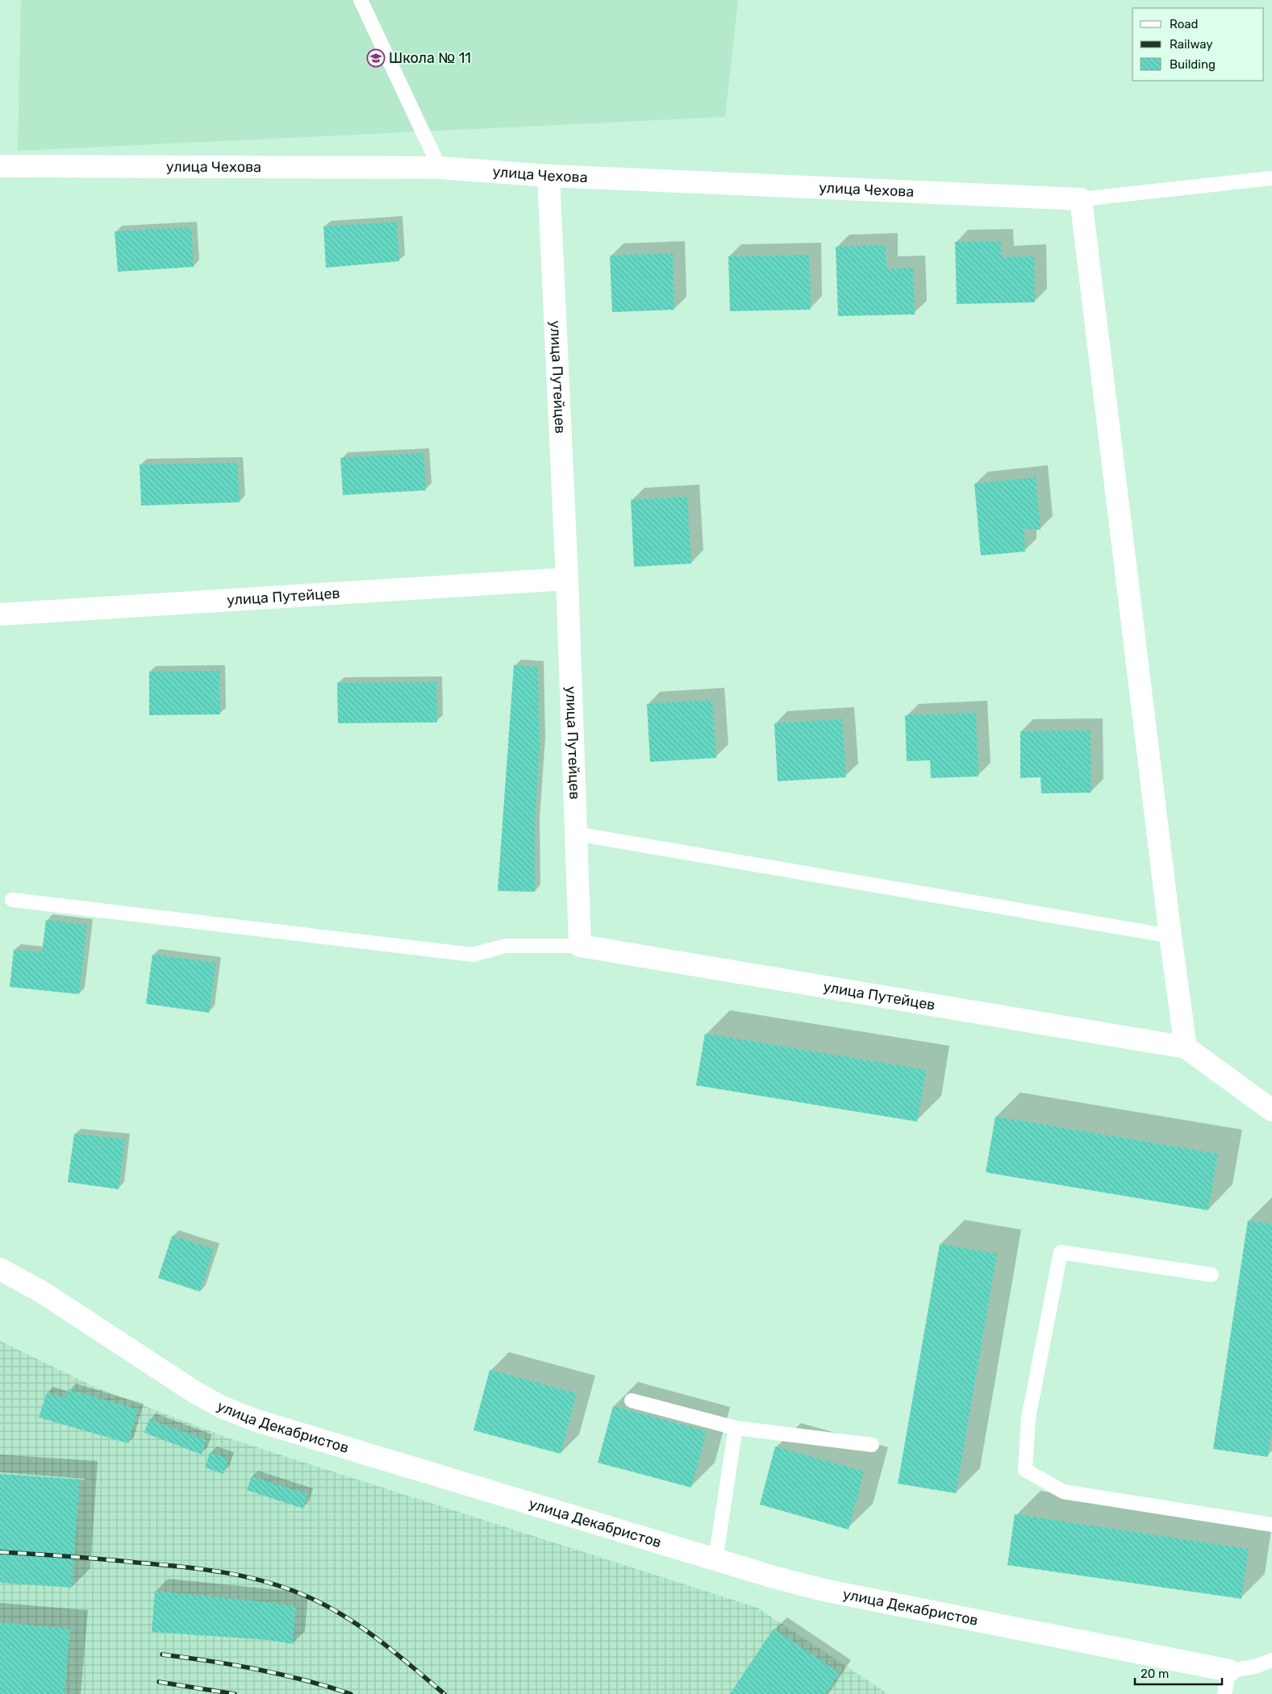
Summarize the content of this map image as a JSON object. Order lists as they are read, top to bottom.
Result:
{
  "streets": {
    "street": ["улица Чехова", "улица Путейцев", "улица Декабристов"]
  },
  "crossings": [
    ["улица Чехова", "улица Путейцев"]
  ],
  "places": {
    "school or university": ["Школа № 11"]
  },
  "legend": ["Road", "Railway", "Building"],
  "scale_bar": "20 m"
}
